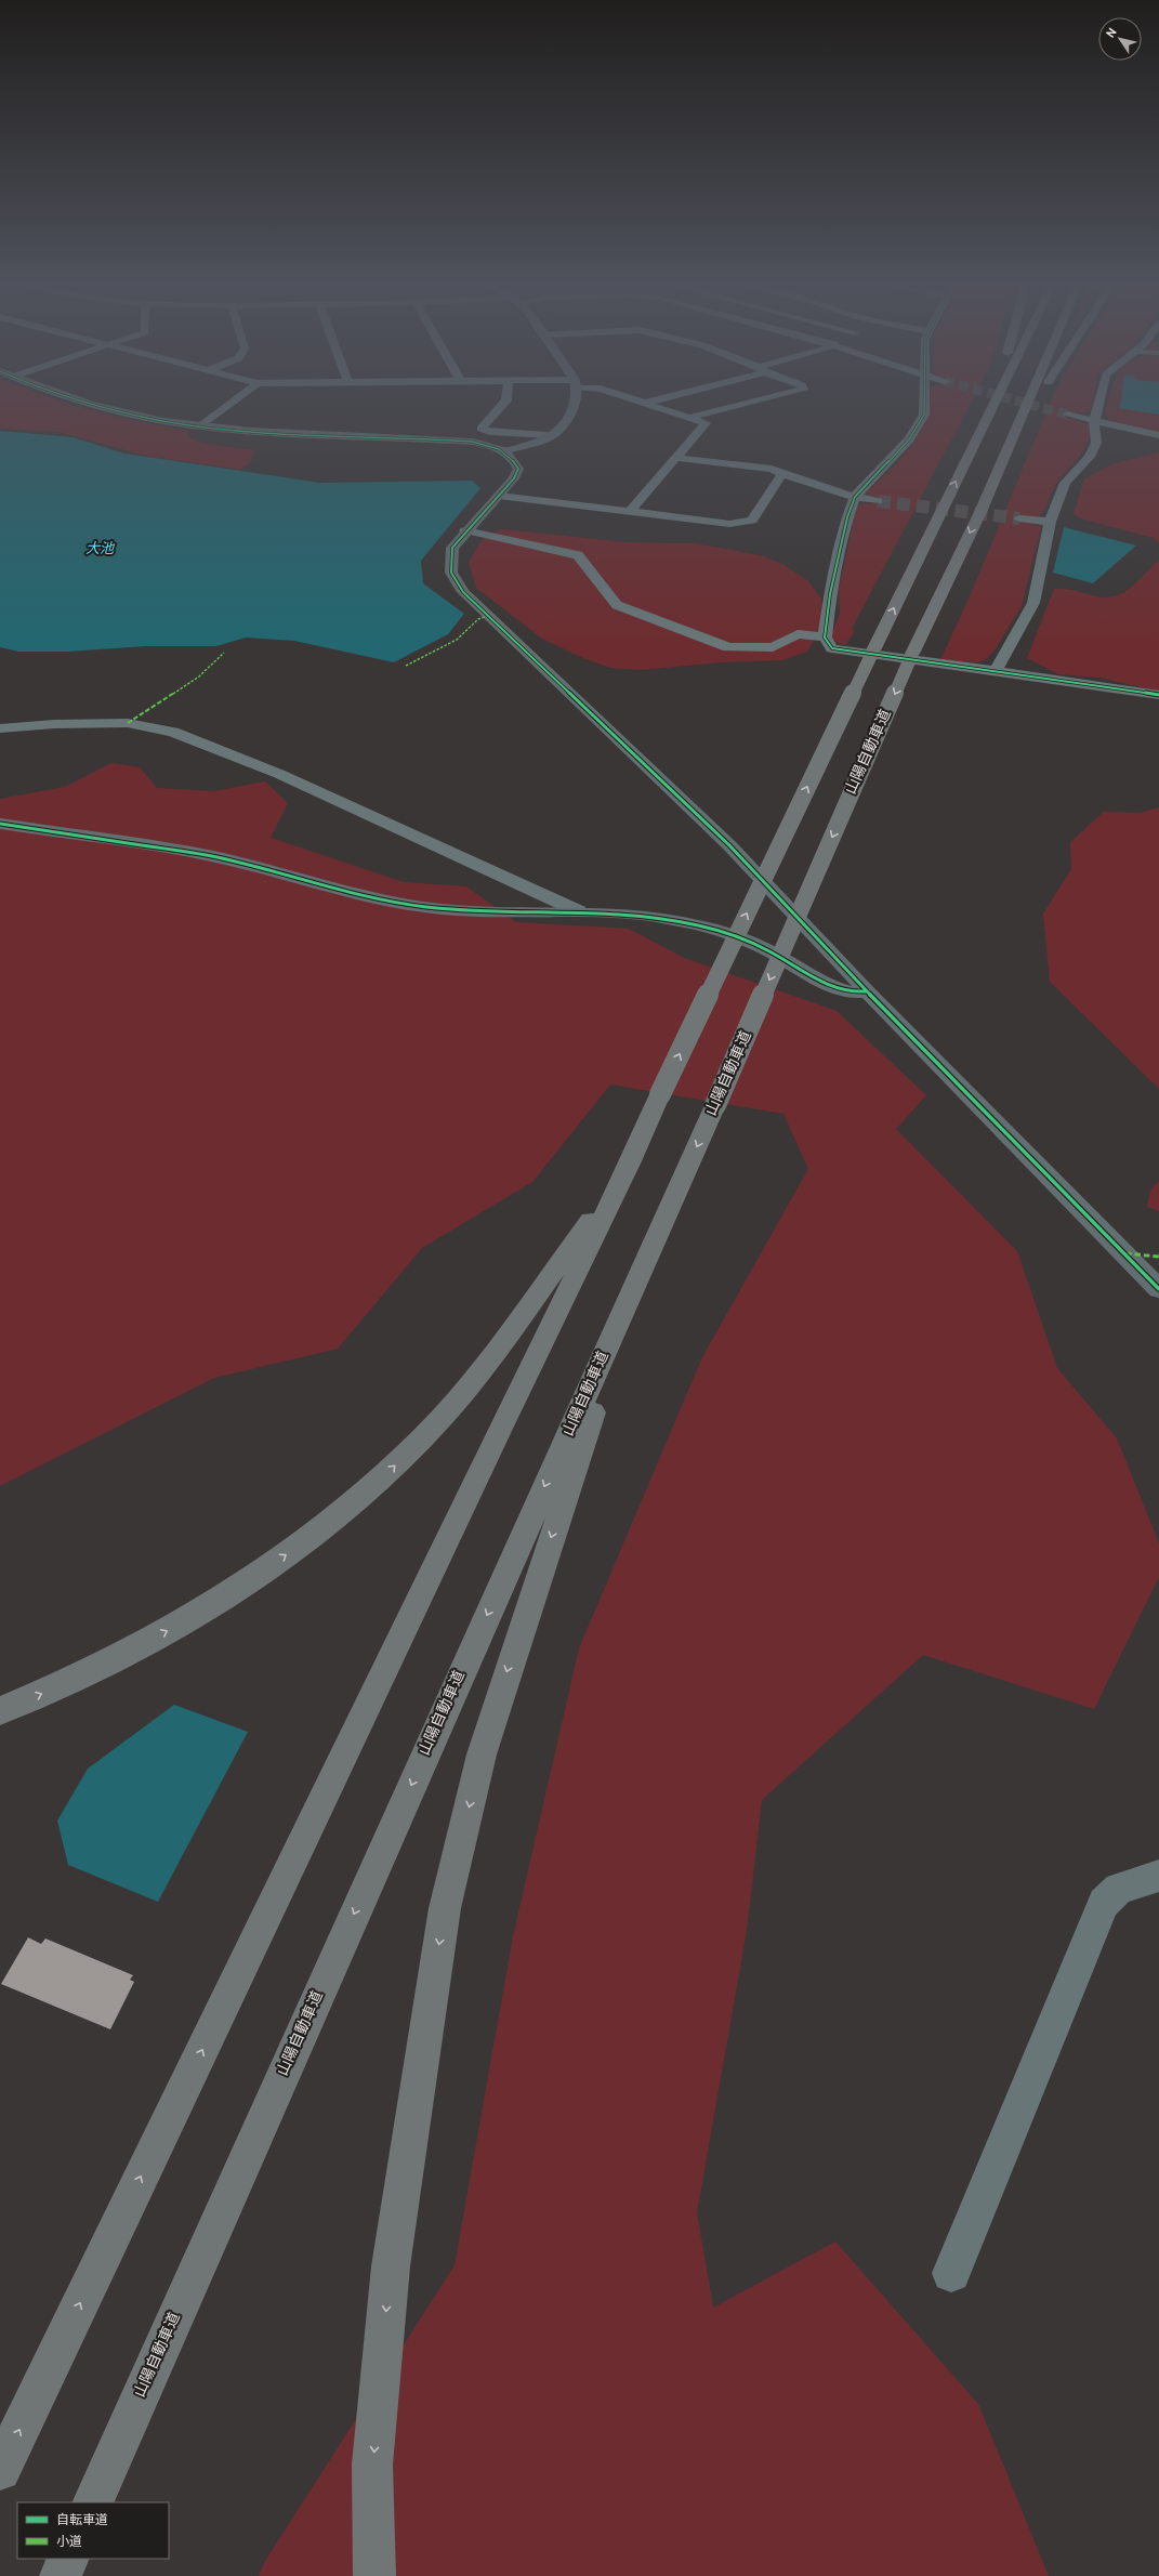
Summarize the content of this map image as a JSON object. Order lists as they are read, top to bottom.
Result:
{
  "streets": {
    "highway": ["山陽自動車道"]
  },
  "water": ["大池"],
  "legend": ["自転車道", "小道"],
  "north": "top left"
}
